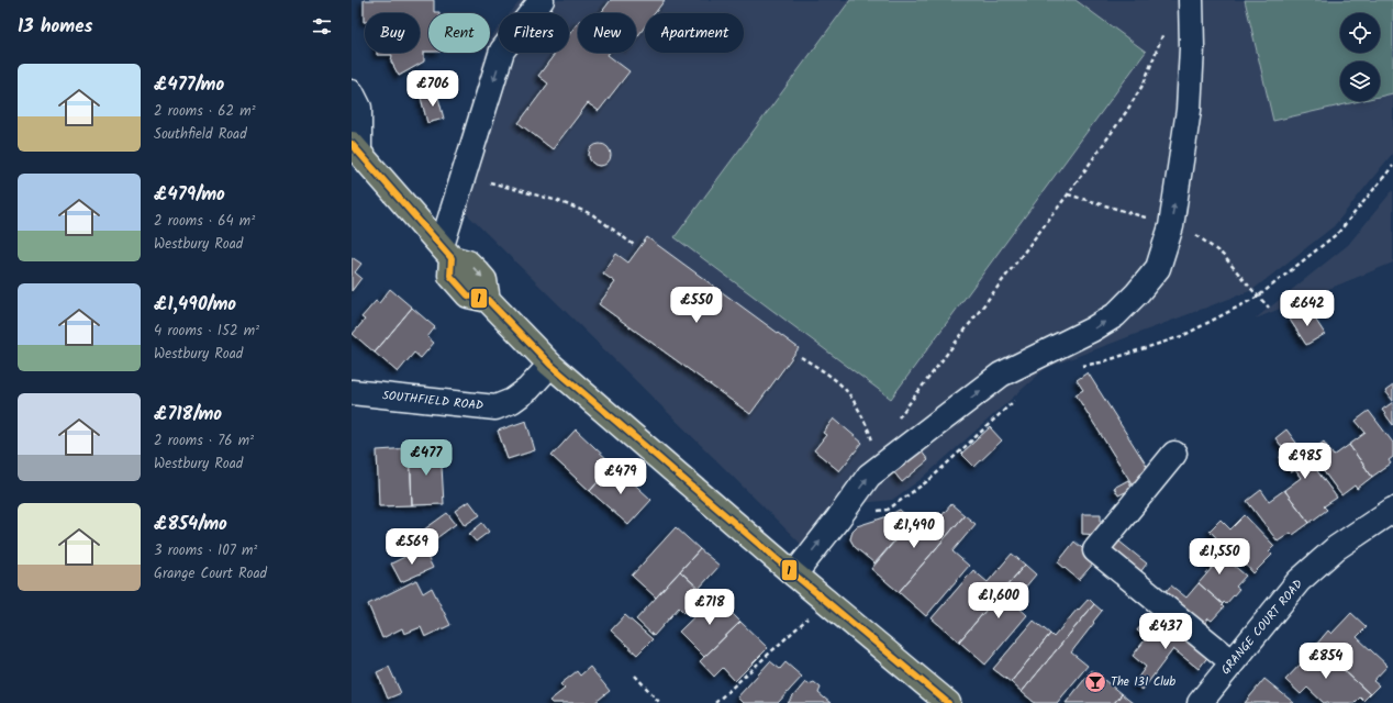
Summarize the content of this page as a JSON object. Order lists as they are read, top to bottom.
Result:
{
  "streets": {
    "street": ["SOUTHFIELD ROAD", "GRANGE COURT ROAD"]
  },
  "places": {
    "bar": ["The 131 Club"]
  },
  "lines": ["transit line 1"],
  "page": {
    "heading": "13 homes",
    "chip": [
      "Buy",
      "Rent",
      "Filters",
      "New",
      "Apartment"
    ],
    "list": [
      {
        "name": "£477/mo",
        "note": "2 rooms · 62 m² · Southfield Road"
      },
      {
        "name": "£479/mo",
        "note": "2 rooms · 64 m² · Westbury Road"
      },
      {
        "name": "£1,490/mo",
        "note": "4 rooms · 152 m² · Westbury Road"
      },
      {
        "name": "£718/mo",
        "note": "2 rooms · 76 m² · Westbury Road"
      },
      {
        "name": "£854/mo",
        "note": "3 rooms · 107 m² · Grange Court Road"
      }
    ],
    "price": [
      "£706",
      "£550",
      "£642",
      "£477",
      "£985",
      "£479",
      "£1,490",
      "£569",
      "£1,550",
      "£1,600",
      "£718",
      "£437",
      "£854"
    ]
  }
}
